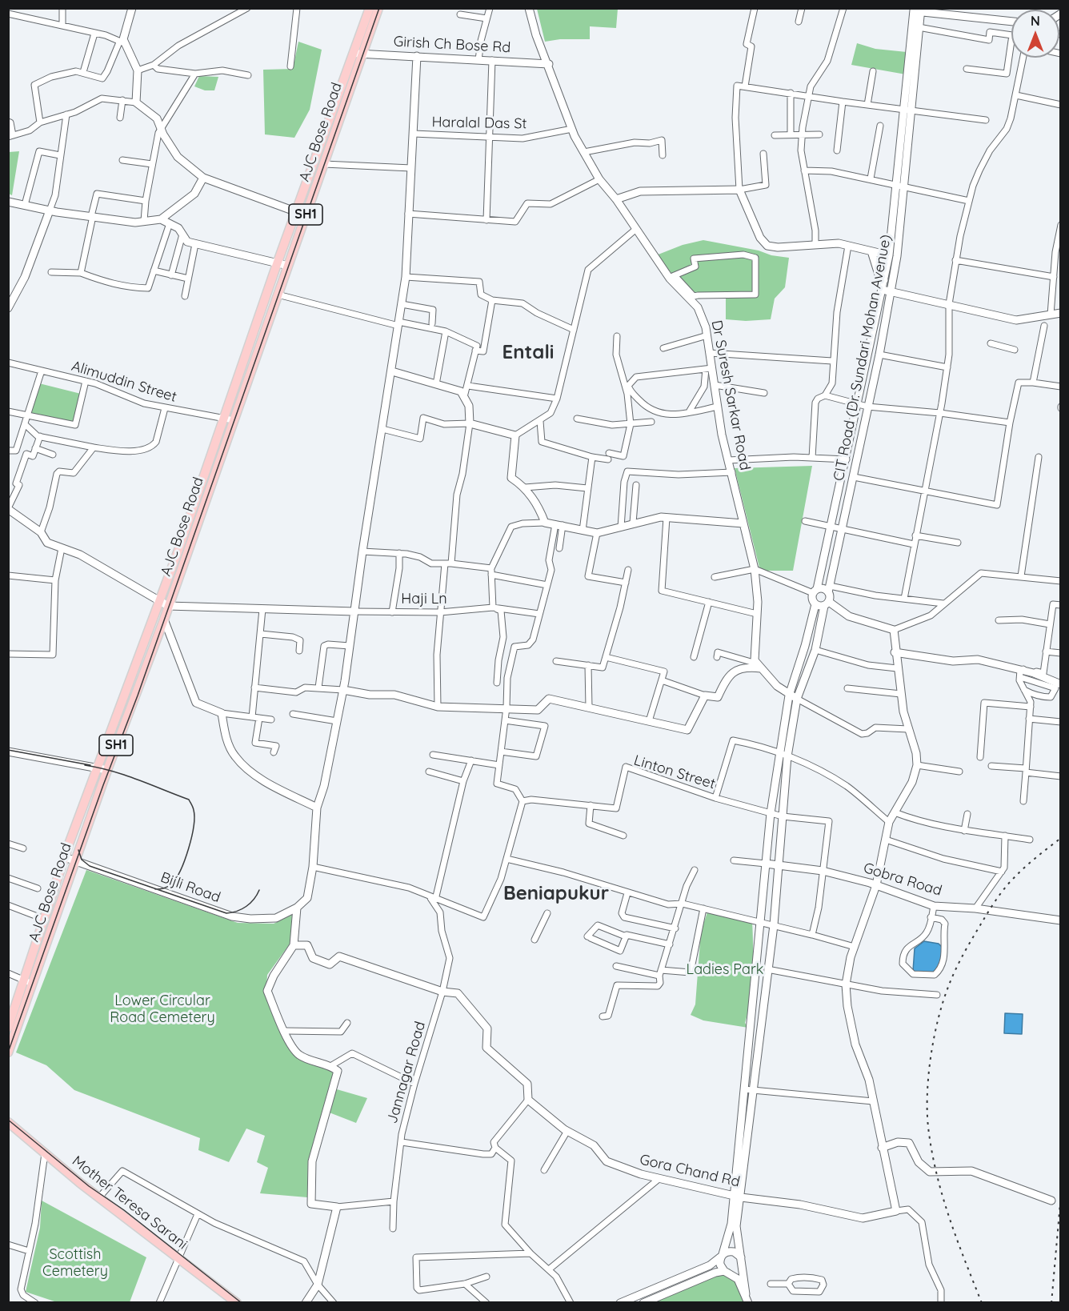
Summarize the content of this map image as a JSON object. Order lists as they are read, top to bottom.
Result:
{
  "streets": {
    "main road": ["AJC Bose Road", "SH1", "Mother Teresa Sarani"],
    "street": [
      "Girish Ch Bose Rd",
      "Haralal Das St",
      "CIT Road (Dr. Sundari Mohan Avenue)",
      "Alimuddin Street",
      "Dr Suresh Sarkar Road",
      "Haji Ln",
      "Linton Street",
      "Gobra Road",
      "Bijli Road",
      "Jannagar Road",
      "Gora Chand Rd"
    ]
  },
  "crossings": [
    ["Girish Ch Bose Rd", "AJC Bose Road"],
    ["Girish Ch Bose Rd", "Dr Suresh Sarkar Road"],
    ["Haralal Das St", "Dr Suresh Sarkar Road"],
    ["AJC Bose Road", "Alimuddin Street"],
    ["AJC Bose Road", "Bijli Road"]
  ],
  "districts": ["Entali", "Beniapukur"],
  "parks": ["Ladies Park", "Lower Circular Road Cemetery", "Scottish Cemetery"],
  "north": "top"
}
